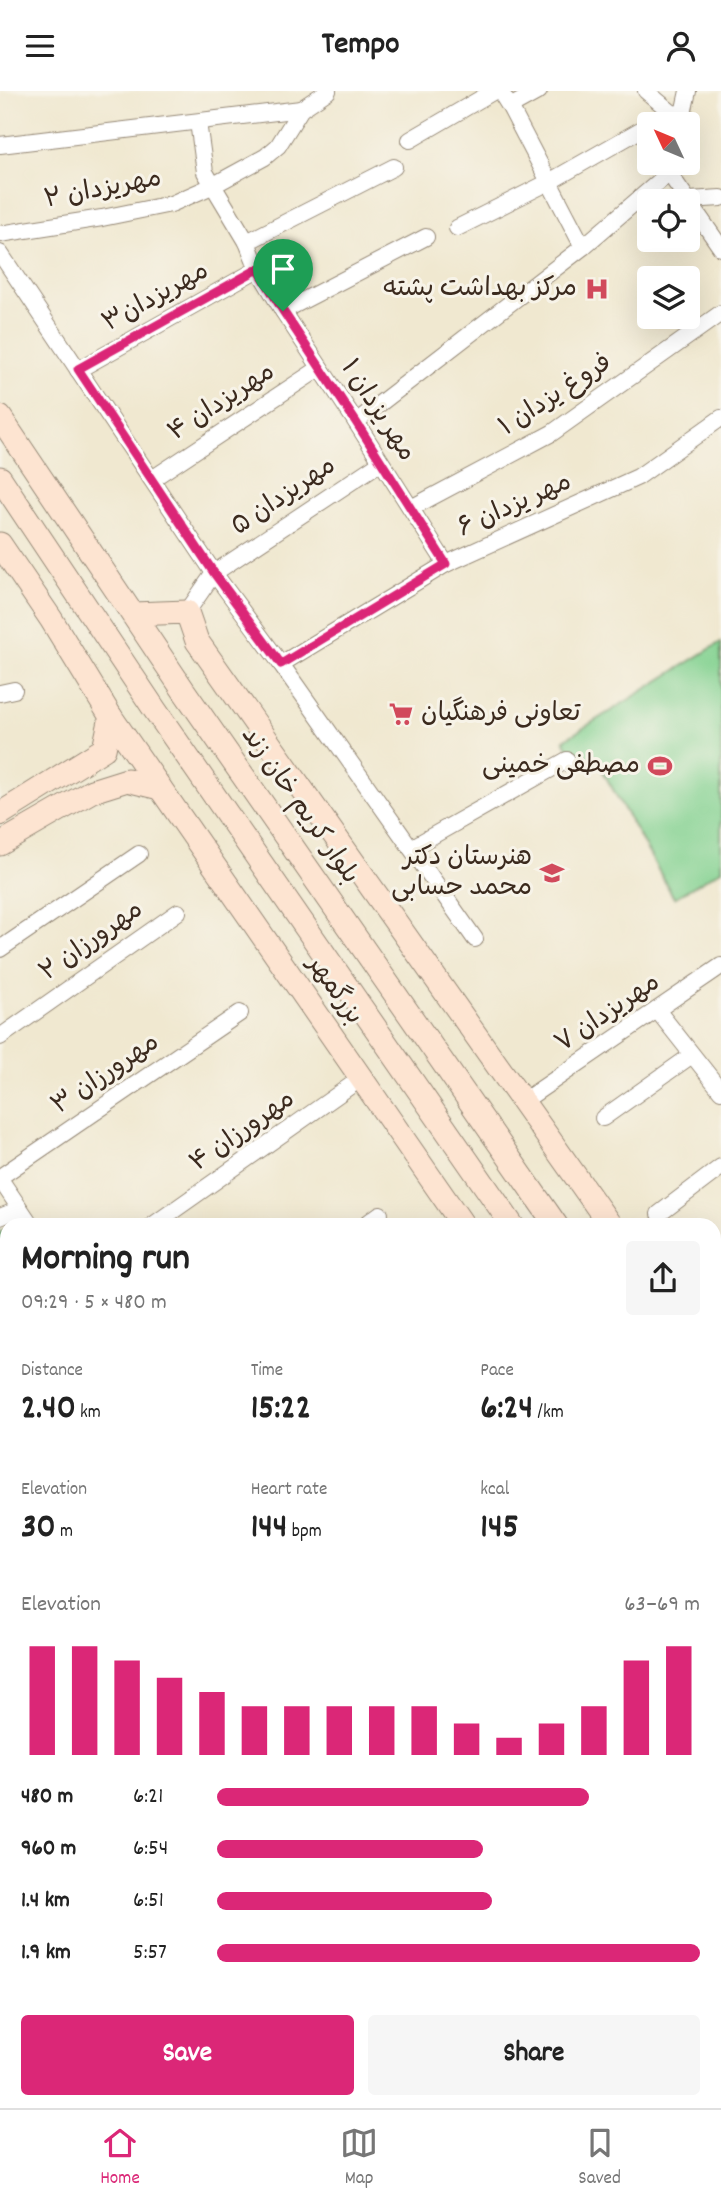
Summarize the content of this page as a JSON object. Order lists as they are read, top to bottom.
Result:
{
  "streets": {
    "main road": ["بلوار کریم خان زند", "بزرگمهر"],
    "street": [
      "مهریزدان ۲",
      "مهریزدان۳",
      "فروغ یزدان ۱",
      "مهریزدان ۴",
      "مهر یزدان ۱",
      "مهریزدان ۵",
      "مهر یزدان ۶",
      "مهرورزان ۲",
      "مهریزدان ۷",
      "مهرورزان ۳",
      "مهرورزان ۴"
    ]
  },
  "crossings": [
    ["مهریزدان ۲", "مهر یزدان ۱"],
    ["مهریزدان۳", "مهر یزدان ۱"],
    ["فروغ یزدان ۱", "مهر یزدان ۱"],
    ["مهریزدان ۴", "مهر یزدان ۱"],
    ["مهر یزدان ۱", "مهریزدان ۵"],
    ["مهر یزدان ۱", "مهر یزدان ۶"],
    ["بزرگمهر", "مهرورزان ۴"]
  ],
  "places": {
    "hospital": ["مرکز بهداشت پشته"],
    "supermarket": ["تعاونی فرهنگیان"],
    "sports": ["مصطفی خمینی"],
    "school or university": ["هنرستان دکتر محمد حسابی"]
  },
  "north": "top left",
  "page": {
    "header": "Tempo",
    "heading": ["Morning run", "09:29 · 5 × 480 m"],
    "stats": [
      ["Distance", "2.40 km"],
      ["Time", "15:22"],
      ["Pace", "6:24 /km"],
      ["Elevation", "30 m"],
      ["Heart rate", "144 bpm"],
      ["kcal", "145"]
    ],
    "chart": ["Elevation", "63–69 m"],
    "list": [
      {
        "name": "480 m",
        "note": "6:21"
      },
      {
        "name": "960 m",
        "note": "6:54"
      },
      {
        "name": "1.4 km",
        "note": "6:51"
      },
      {
        "name": "1.9 km",
        "note": "5:57"
      }
    ],
    "buttons": ["Save", "Share"],
    "tabs": ["Home", "Map", "Saved"]
  }
}
